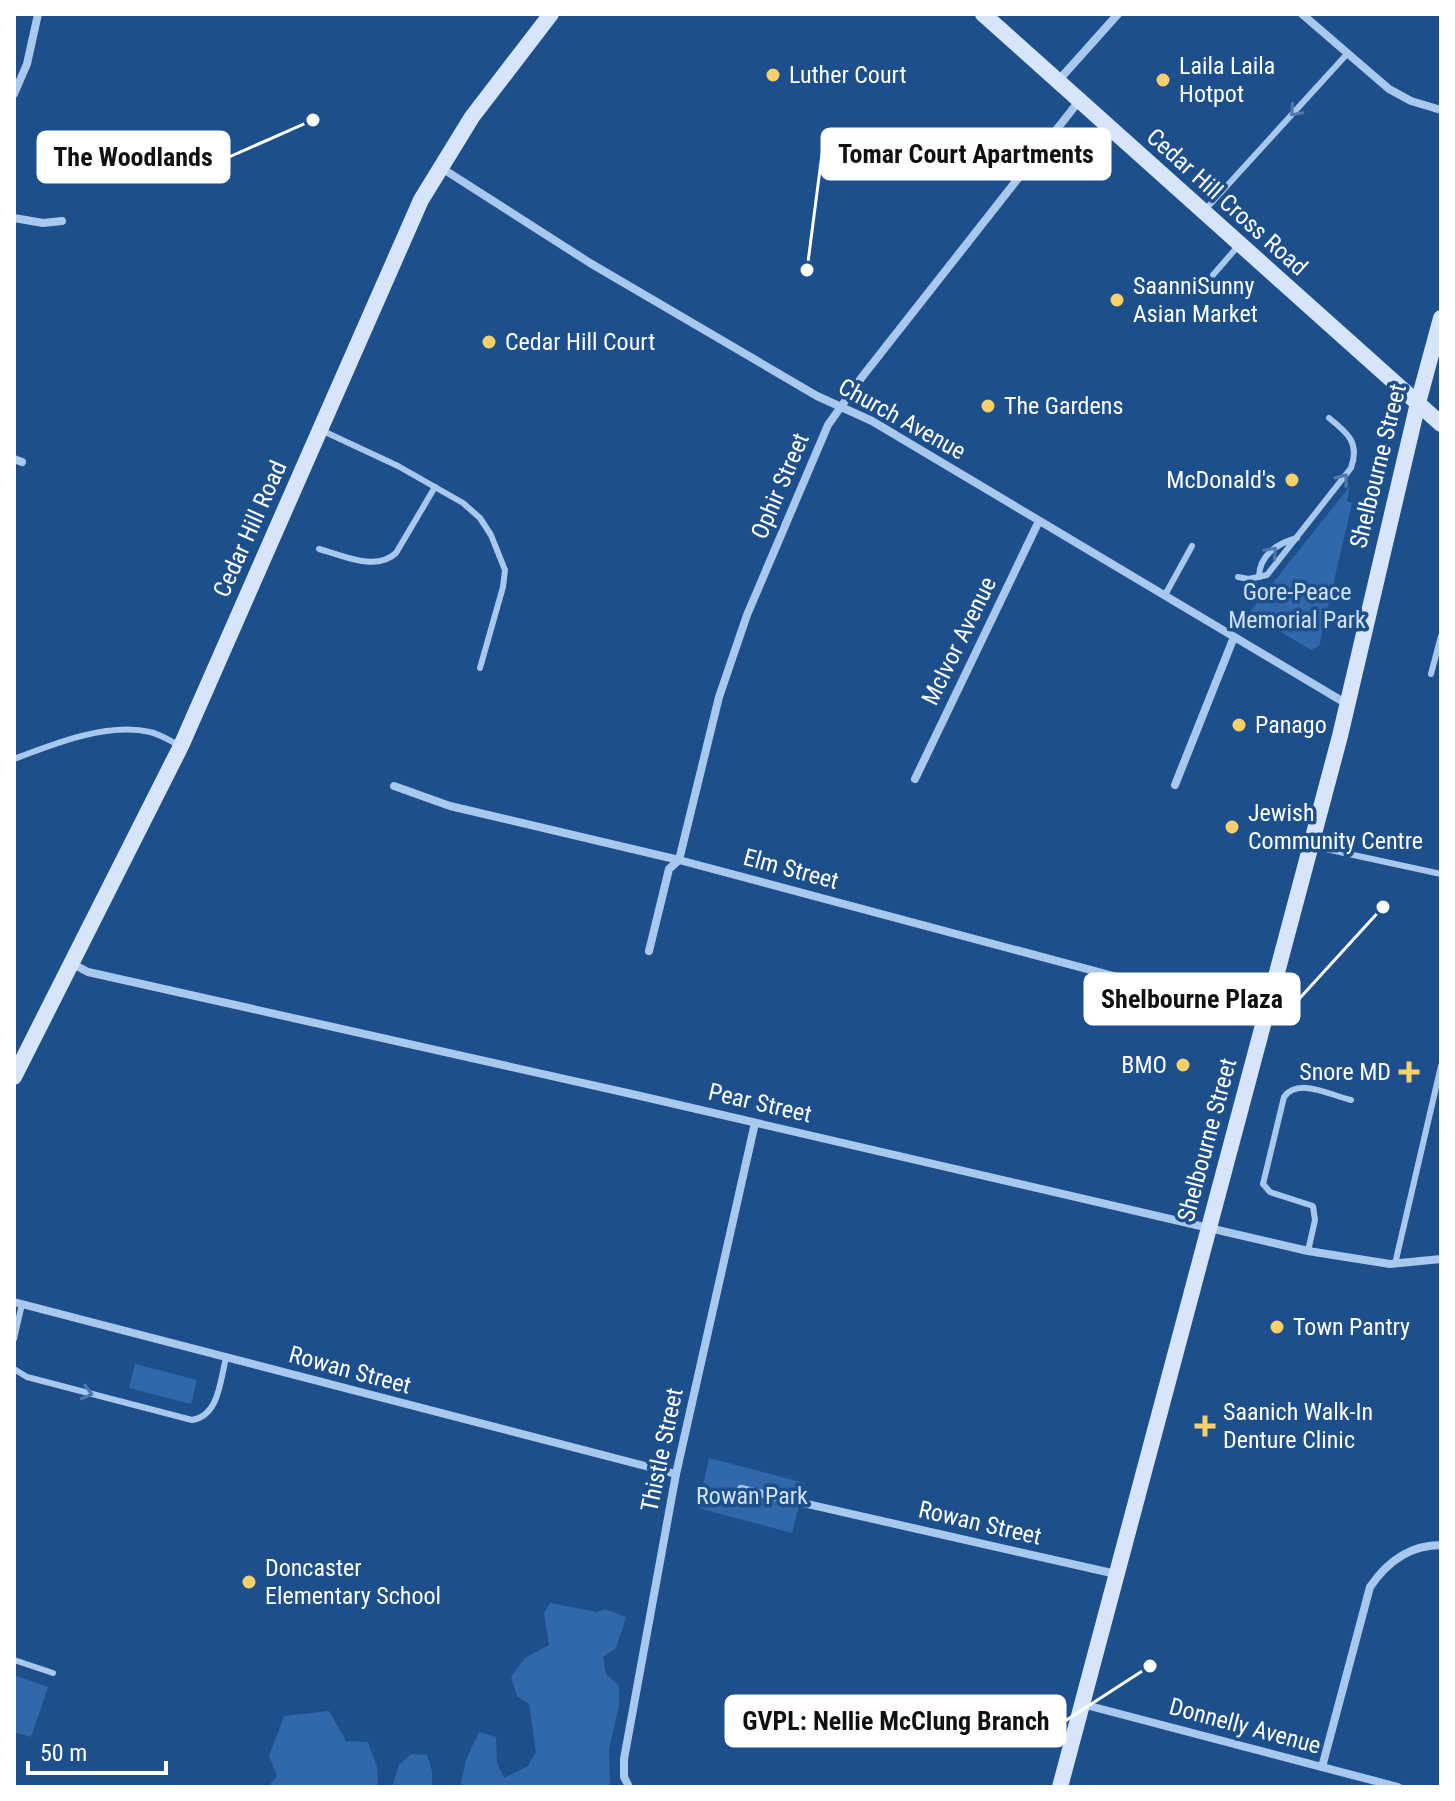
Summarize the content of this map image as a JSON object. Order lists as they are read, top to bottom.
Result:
{
  "streets": {
    "main road": ["Cedar Hill Cross Road", "Shelbourne Street", "Cedar Hill Road"],
    "street": [
      "Church Avenue",
      "Ophir Street",
      "McIvor Avenue",
      "Elm Street",
      "Pear Street",
      "Rowan Street",
      "Thistle Street",
      "Donnelly Avenue"
    ]
  },
  "crossings": [
    ["Cedar Hill Cross Road", "Shelbourne Street"],
    ["Cedar Hill Cross Road", "Ophir Street"],
    ["Church Avenue", "Shelbourne Street"],
    ["Church Avenue", "Ophir Street"],
    ["Church Avenue", "Cedar Hill Road"],
    ["Church Avenue", "McIvor Avenue"],
    ["Shelbourne Street", "Pear Street"],
    ["Shelbourne Street", "Rowan Street"],
    ["Shelbourne Street", "Donnelly Avenue"],
    ["Ophir Street", "Elm Street"],
    ["Cedar Hill Road", "Pear Street"],
    ["Pear Street", "Thistle Street"],
    ["Rowan Street", "Thistle Street"]
  ],
  "parks": ["Gore-Peace Memorial Park", "Rowan Park"],
  "places": {
    "other": [
      "Luther Court",
      "Laila Laila Hotpot",
      "The Woodlands",
      "Tomar Court Apartments",
      "SaanniSunny Asian Market",
      "Cedar Hill Court",
      "The Gardens",
      "McDonald's",
      "Panago",
      "Jewish Community Centre",
      "Shelbourne Plaza",
      "BMO",
      "Town Pantry",
      "Doncaster Elementary School",
      "GVPL: Nellie McClung Branch"
    ],
    "health": ["Snore MD", "Saanich Walk-In Denture Clinic"]
  },
  "scale_bar": "50 m"
}
